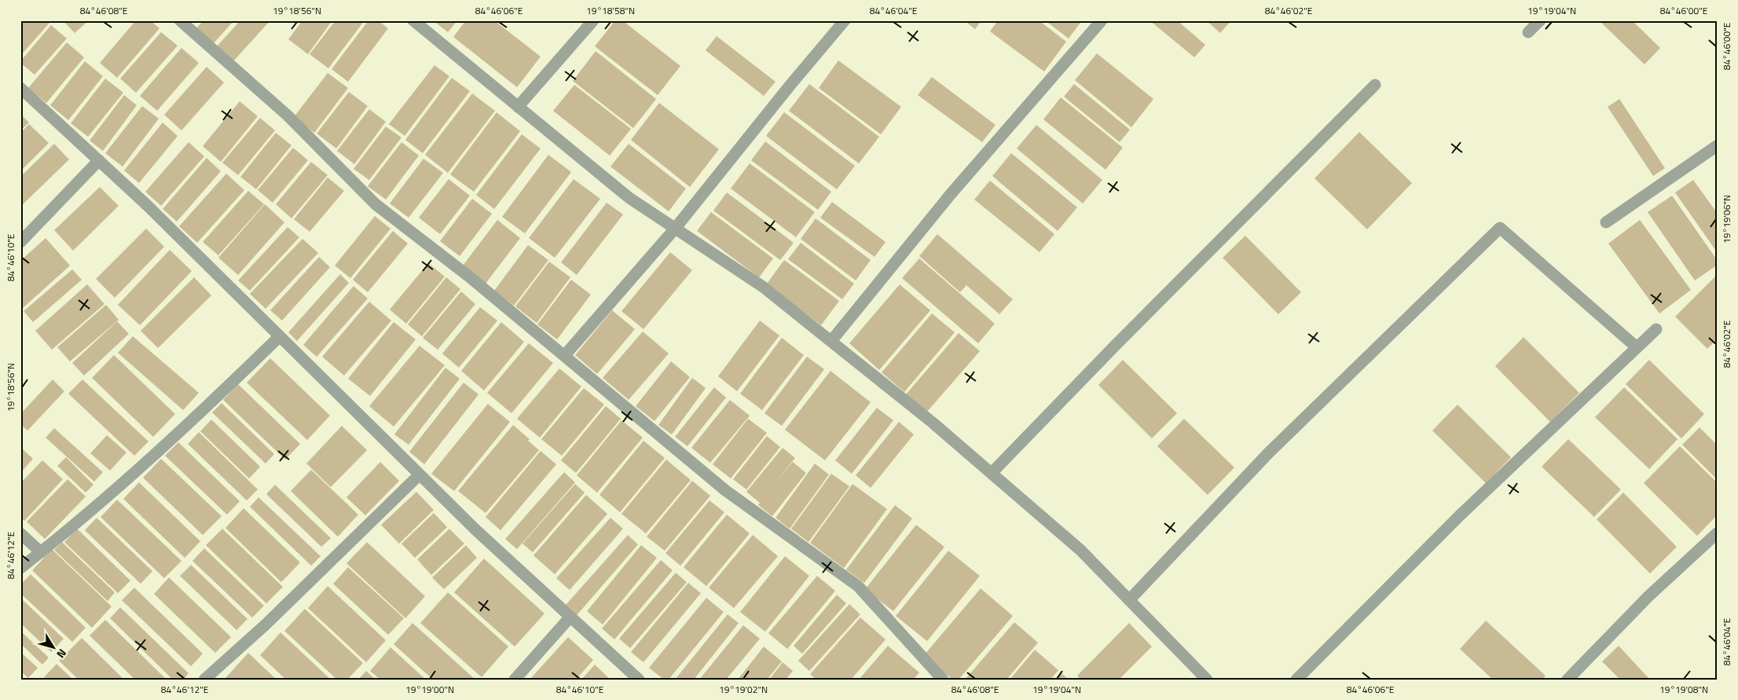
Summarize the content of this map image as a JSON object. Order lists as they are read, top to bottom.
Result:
{
  "north": "bottom right",
  "coordinates": [
    "84°46'08\"E",
    "19°18'56\"N",
    "84°46'06\"E",
    "19°18'58\"N",
    "84°46'04\"E",
    "84°46'02\"E",
    "19°19'04\"N",
    "84°46'00\"E",
    "19°19'06\"N",
    "84°46'10\"E",
    "84°46'12\"E",
    "19°19'00\"N",
    "19°19'02\"N",
    "19°19'08\"N"
  ]
}
